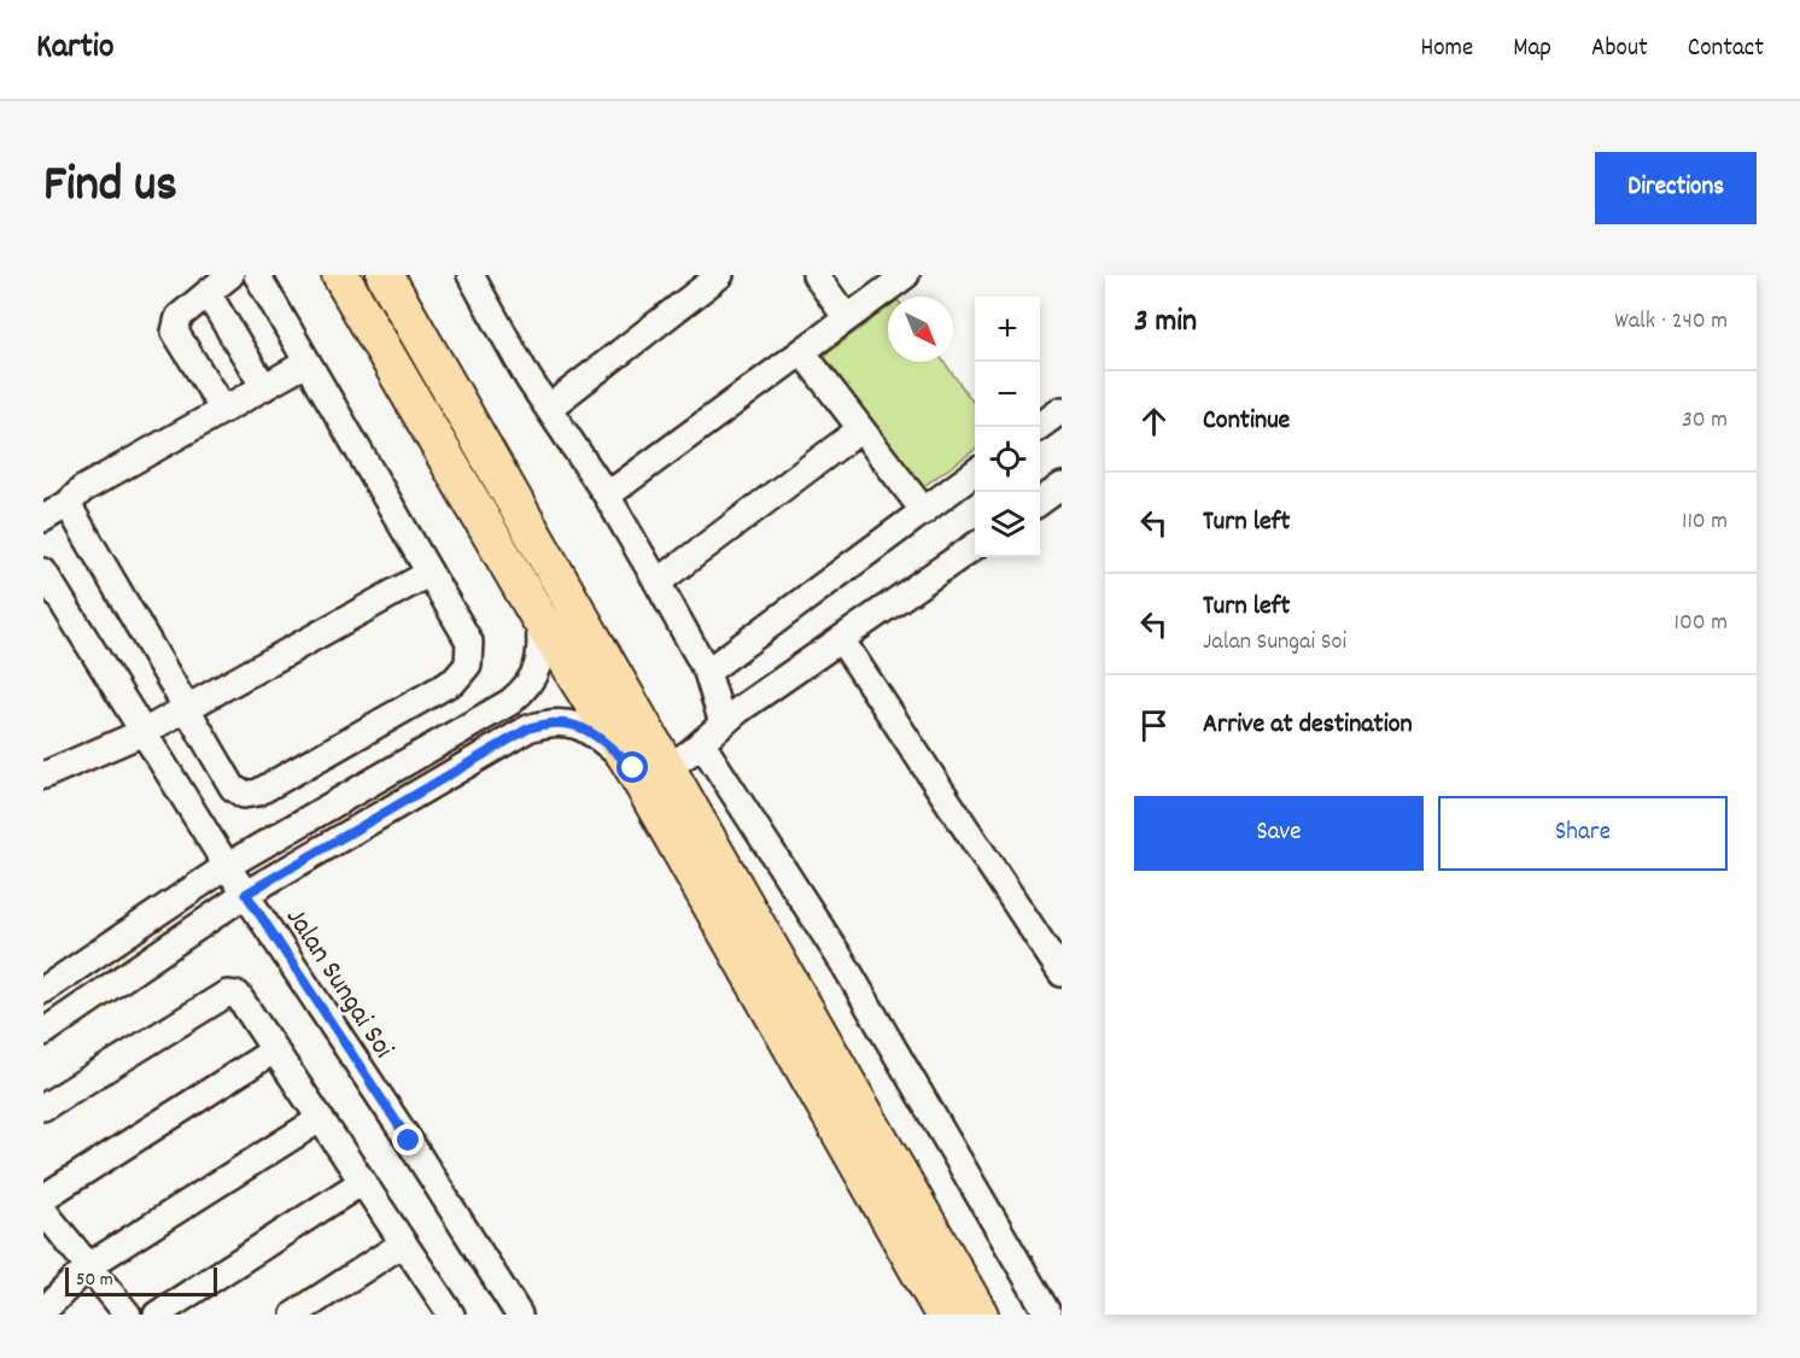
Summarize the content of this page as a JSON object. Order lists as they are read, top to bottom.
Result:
{
  "streets": {
    "street": ["Jalan Sungai Soi"]
  },
  "scale_bar": "50 m",
  "north": "bottom right",
  "page": {
    "header": "Kartio",
    "nav": [
      "Home",
      "Map",
      "About",
      "Contact"
    ],
    "title": "Find us",
    "buttons": [
      "Directions",
      ["Save", "Share"]
    ],
    "heading": ["3 min", "Walk · 240 m"],
    "map_buttons": ["+", "−"],
    "list": [
      ["Continue", "30 m"],
      ["Turn left", "110 m"],
      ["Turn left", "Jalan Sungai Soi", "100 m"],
      "Arrive at destination"
    ],
    "scale": "50 m"
  }
}
